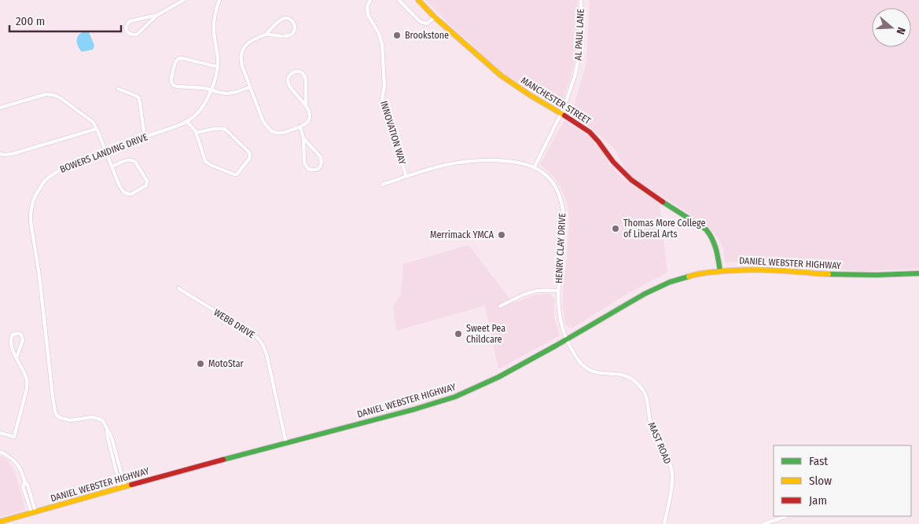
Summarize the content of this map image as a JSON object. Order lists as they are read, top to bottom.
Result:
{
  "streets": {
    "main road": ["MANCHESTER STREET", "DANIEL WEBSTER HIGHWAY"],
    "street": [
      "AL PAUL LANE",
      "INNOVATION WAY",
      "BOWERS LANDING DRIVE",
      "HENRY CLAY DRIVE",
      "WEBB DRIVE",
      "MAST ROAD"
    ]
  },
  "crossings": [
    ["AL PAUL LANE", "MANCHESTER STREET"],
    ["MANCHESTER STREET", "DANIEL WEBSTER HIGHWAY"],
    ["INNOVATION WAY", "HENRY CLAY DRIVE"],
    ["BOWERS LANDING DRIVE", "DANIEL WEBSTER HIGHWAY"],
    ["HENRY CLAY DRIVE", "DANIEL WEBSTER HIGHWAY"],
    ["HENRY CLAY DRIVE", "MAST ROAD"],
    ["DANIEL WEBSTER HIGHWAY", "WEBB DRIVE"],
    ["DANIEL WEBSTER HIGHWAY", "MAST ROAD"]
  ],
  "places": [
    "Brookstone",
    "Thomas More College of Liberal Arts",
    "Merrimack YMCA",
    "Sweet Pea Childcare",
    "MotoStar"
  ],
  "legend": ["Fast", "Slow", "Jam"],
  "scale_bar": "200 m",
  "north": "right"
}
